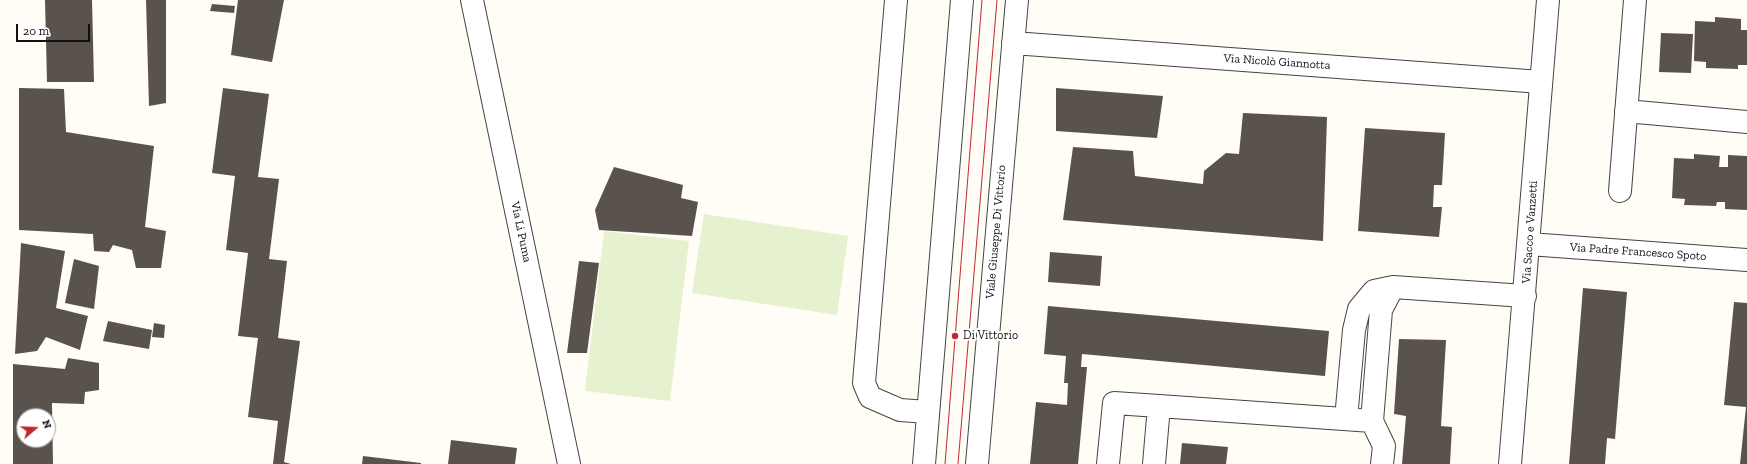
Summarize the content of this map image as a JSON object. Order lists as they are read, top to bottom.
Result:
{
  "streets": {
    "street": [
      "Via Nicolò Giannotta",
      "Via Li Puma",
      "Viale Giuseppe Di Vittorio",
      "Via Sacco e Vanzetti",
      "Via Padre Francesco Spoto"
    ]
  },
  "crossings": [
    ["Via Nicolò Giannotta", "Viale Giuseppe Di Vittorio"],
    ["Via Nicolò Giannotta", "Via Sacco e Vanzetti"],
    ["Via Sacco e Vanzetti", "Via Padre Francesco Spoto"]
  ],
  "places": ["Di Vittorio"],
  "scale_bar": "20 m",
  "north": "right"
}
